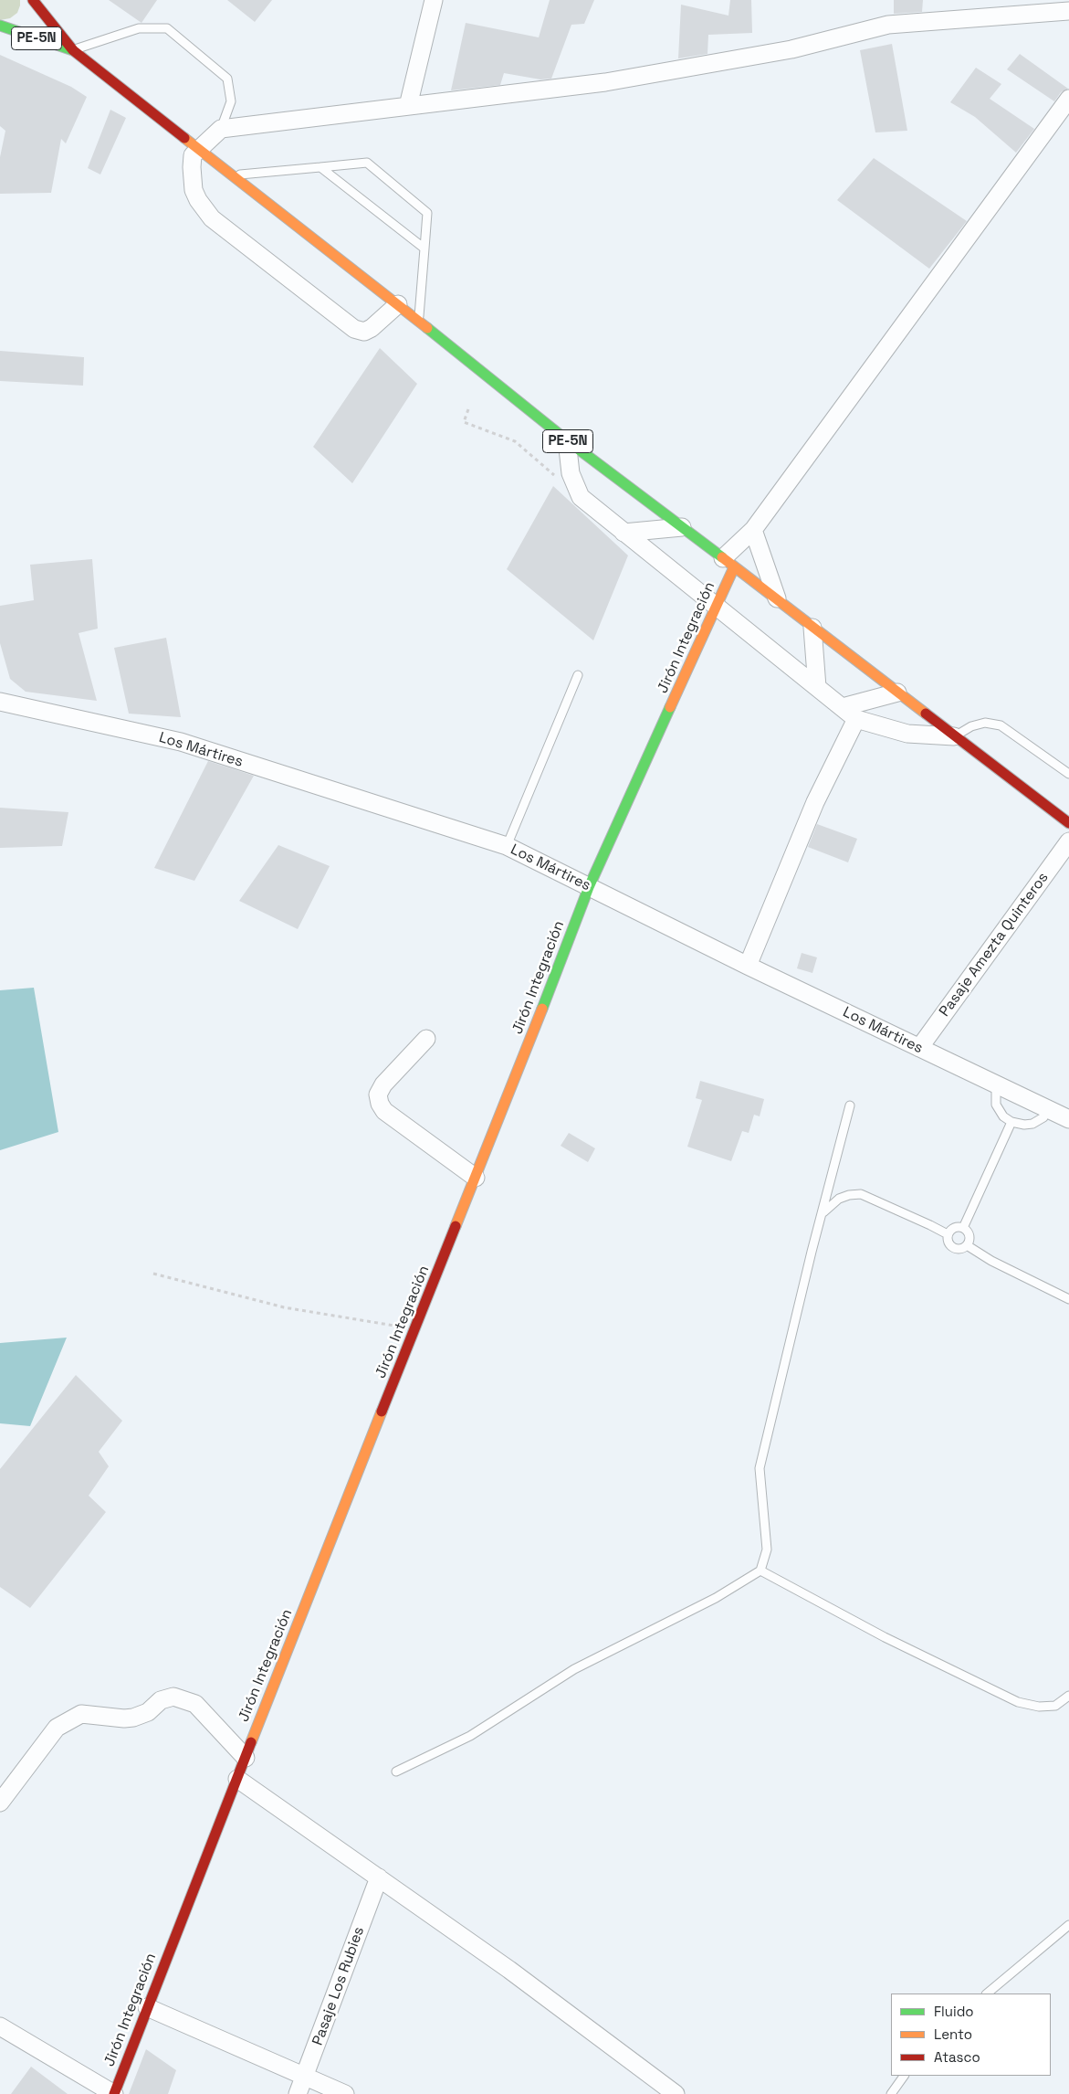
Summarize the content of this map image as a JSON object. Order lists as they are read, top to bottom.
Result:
{
  "streets": {
    "street": [
      "PE-5N",
      "Jirón Integración",
      "Los Mártires",
      "Pasaje Amezta Quinteros",
      "Pasaje Los Rubies"
    ]
  },
  "crossings": [
    ["PE-5N", "Jirón Integración"],
    ["Jirón Integración", "Los Mártires"],
    ["Los Mártires", "Pasaje Amezta Quinteros"]
  ],
  "legend": ["Fluido", "Lento", "Atasco"]
}
